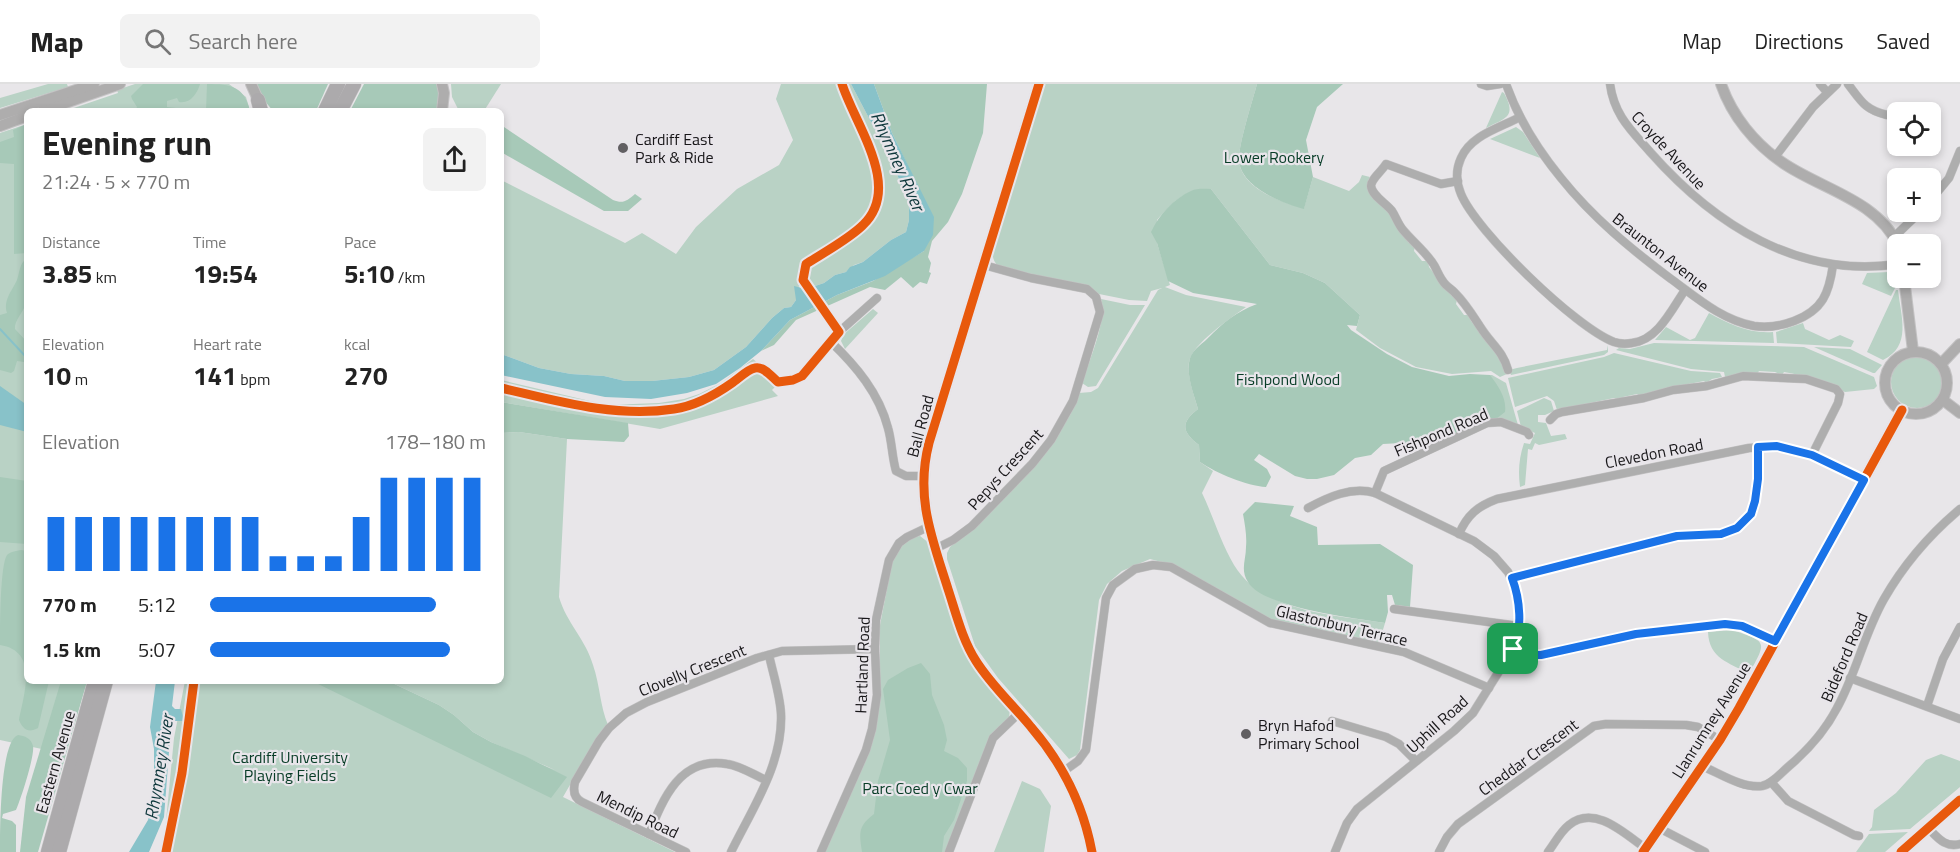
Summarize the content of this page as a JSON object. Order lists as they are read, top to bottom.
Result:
{
  "streets": {
    "highway": ["Eastern Avenue"],
    "street": [
      "Croyde Avenue",
      "Braunton Avenue",
      "Ball Road",
      "Fishpond Road",
      "Clevedon Road",
      "Pepys Crescent",
      "Glastonbury Terrace",
      "Bideford Road",
      "Hartland Road",
      "Clovelly Crescent",
      "Llanrumney Avenue",
      "Uphill Road",
      "Cheddar Crescent",
      "Mendip Road"
    ]
  },
  "crossings": [
    ["Croyde Avenue", "Braunton Avenue"],
    ["Ball Road", "Pepys Crescent"],
    ["Ball Road", "Glastonbury Terrace"],
    ["Ball Road", "Hartland Road"],
    ["Fishpond Road", "Uphill Road"],
    ["Clevedon Road", "Llanrumney Avenue"],
    ["Clevedon Road", "Uphill Road"],
    ["Glastonbury Terrace", "Uphill Road"],
    ["Hartland Road", "Clovelly Crescent"],
    ["Clovelly Crescent", "Mendip Road"],
    ["Llanrumney Avenue", "Cheddar Crescent"]
  ],
  "water": ["Rhymney River"],
  "parks": [
    "Lower Rookery",
    "Fishpond Wood",
    "Cardiff University Playing Fields",
    "Parc Coed y Cwar"
  ],
  "places": ["Cardiff East Park & Ride", "Bryn Hafod Primary School"],
  "page": {
    "header": "Map",
    "search": "Search here",
    "nav": ["Map", "Directions", "Saved"],
    "map_buttons": ["+", "−"],
    "heading": ["Evening run", "21:24 · 5 × 770 m"],
    "stats": [
      ["Distance", "3.85 km"],
      ["Time", "19:54"],
      ["Pace", "5:10 /km"],
      ["Elevation", "10 m"],
      ["Heart rate", "141 bpm"],
      ["kcal", "270"]
    ],
    "chart": ["Elevation", "178–180 m"],
    "list": [
      {
        "name": "770 m",
        "note": "5:12"
      },
      {
        "name": "1.5 km",
        "note": "5:07"
      }
    ]
  }
}
